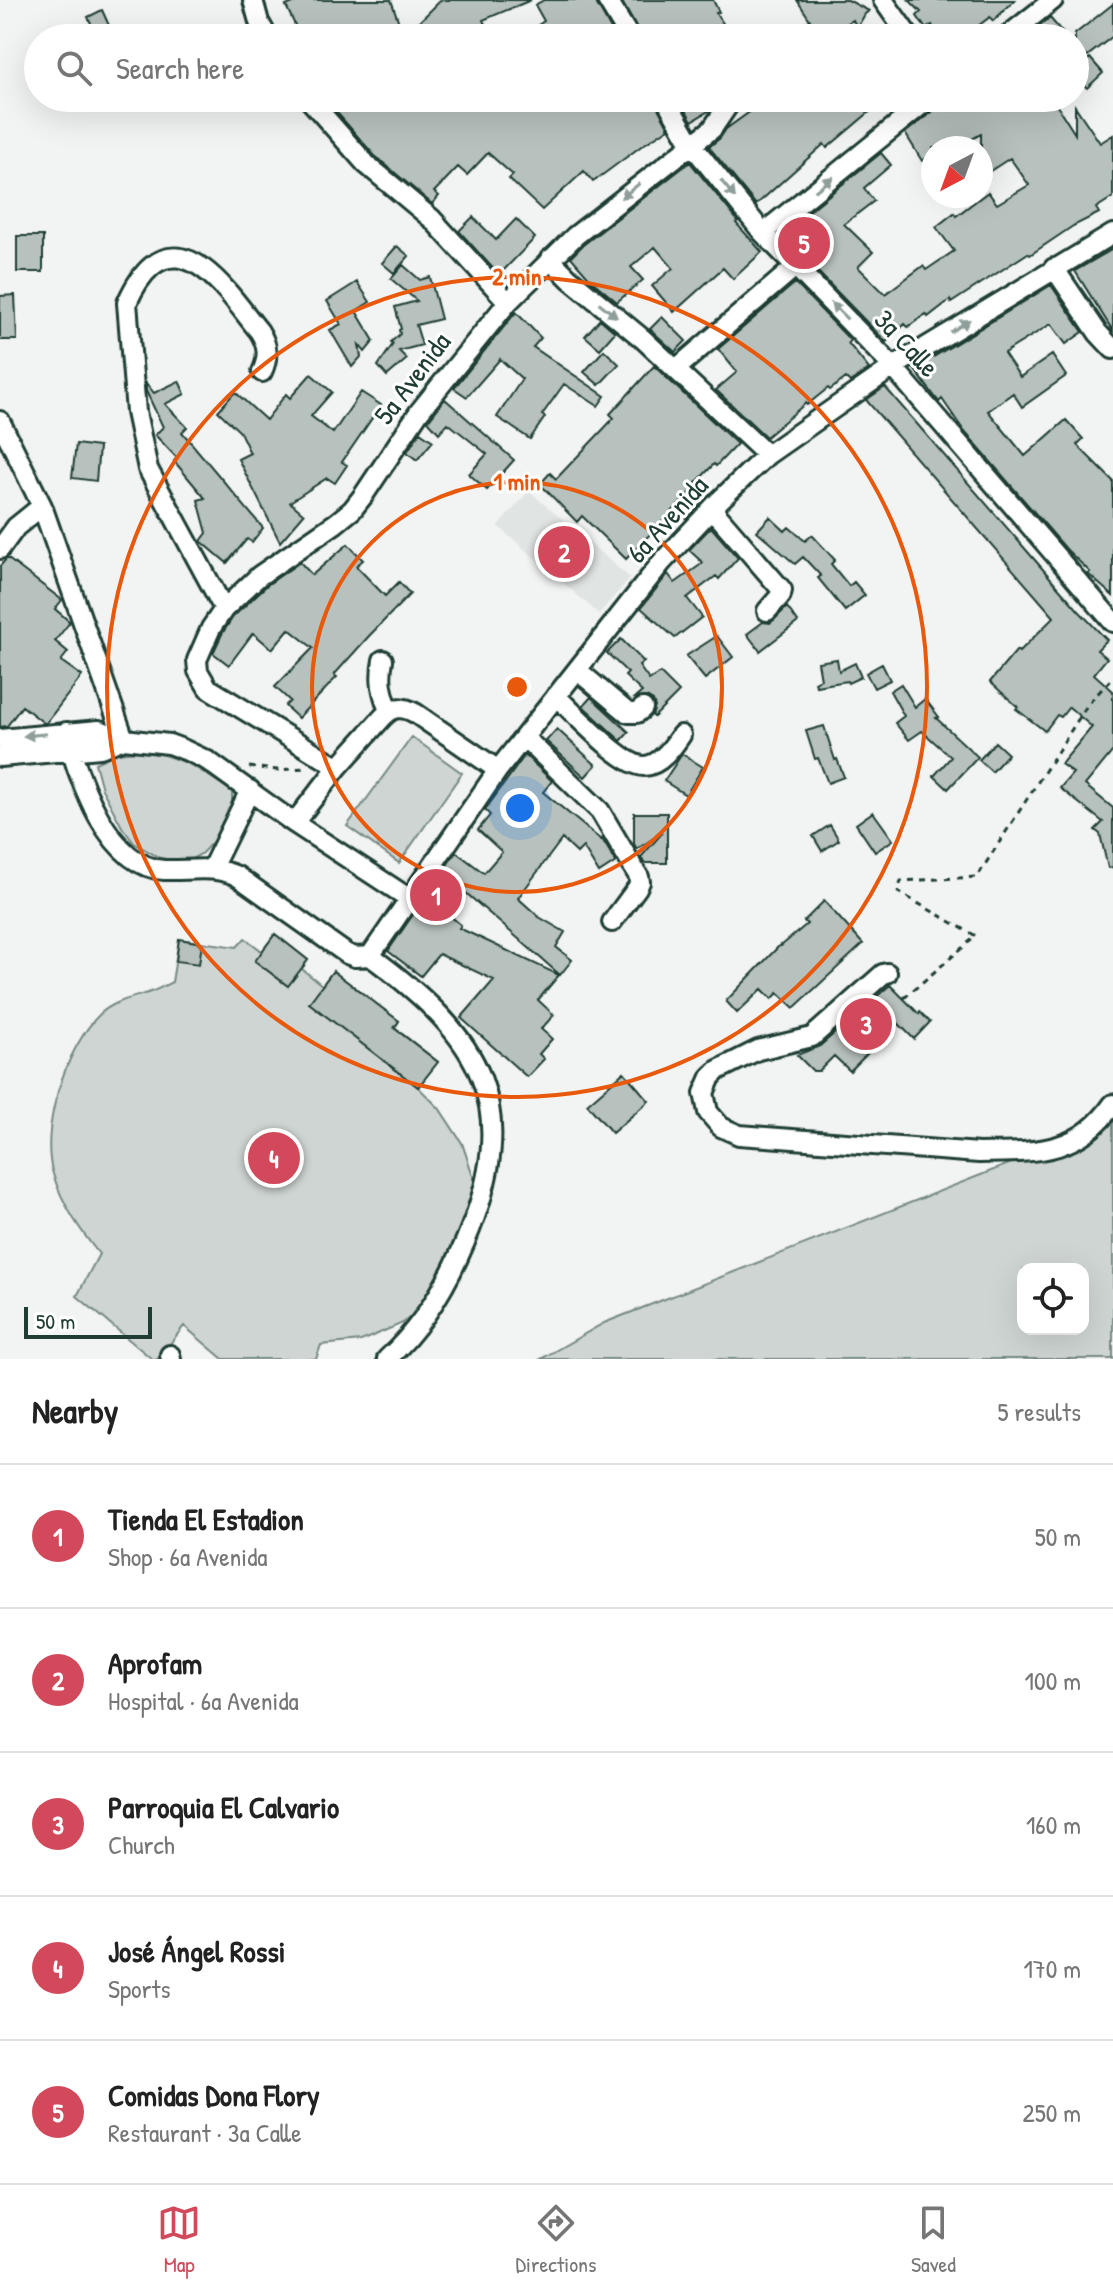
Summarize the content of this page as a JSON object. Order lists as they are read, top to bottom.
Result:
{
  "streets": {
    "street": ["3a Calle", "5a Avenida", "6a Avenida"]
  },
  "crossings": [
    ["3a Calle", "5a Avenida"],
    ["3a Calle", "6a Avenida"]
  ],
  "scale_bar": "50 m",
  "north": "bottom left",
  "page": {
    "search": "Search here",
    "pins": [
      "5",
      "2",
      "1",
      "3",
      "4"
    ],
    "scale": "50 m",
    "heading": ["Nearby", "5 results"],
    "list": [
      {
        "mark": "1",
        "name": "Tienda El Estadion",
        "note": "Shop · 6a Avenida",
        "value": "50 m"
      },
      {
        "mark": "2",
        "name": "Aprofam",
        "note": "Hospital · 6a Avenida",
        "value": "100 m"
      },
      {
        "mark": "3",
        "name": "Parroquia El Calvario",
        "note": "Church",
        "value": "160 m"
      },
      {
        "mark": "4",
        "name": "José Ángel Rossi",
        "note": "Sports",
        "value": "170 m"
      },
      {
        "mark": "5",
        "name": "Comidas Dona Flory",
        "note": "Restaurant · 3a Calle",
        "value": "250 m"
      }
    ],
    "nav": ["Map", "Directions", "Saved"]
  },
  "rings": ["2 min", "1 min"]
}
